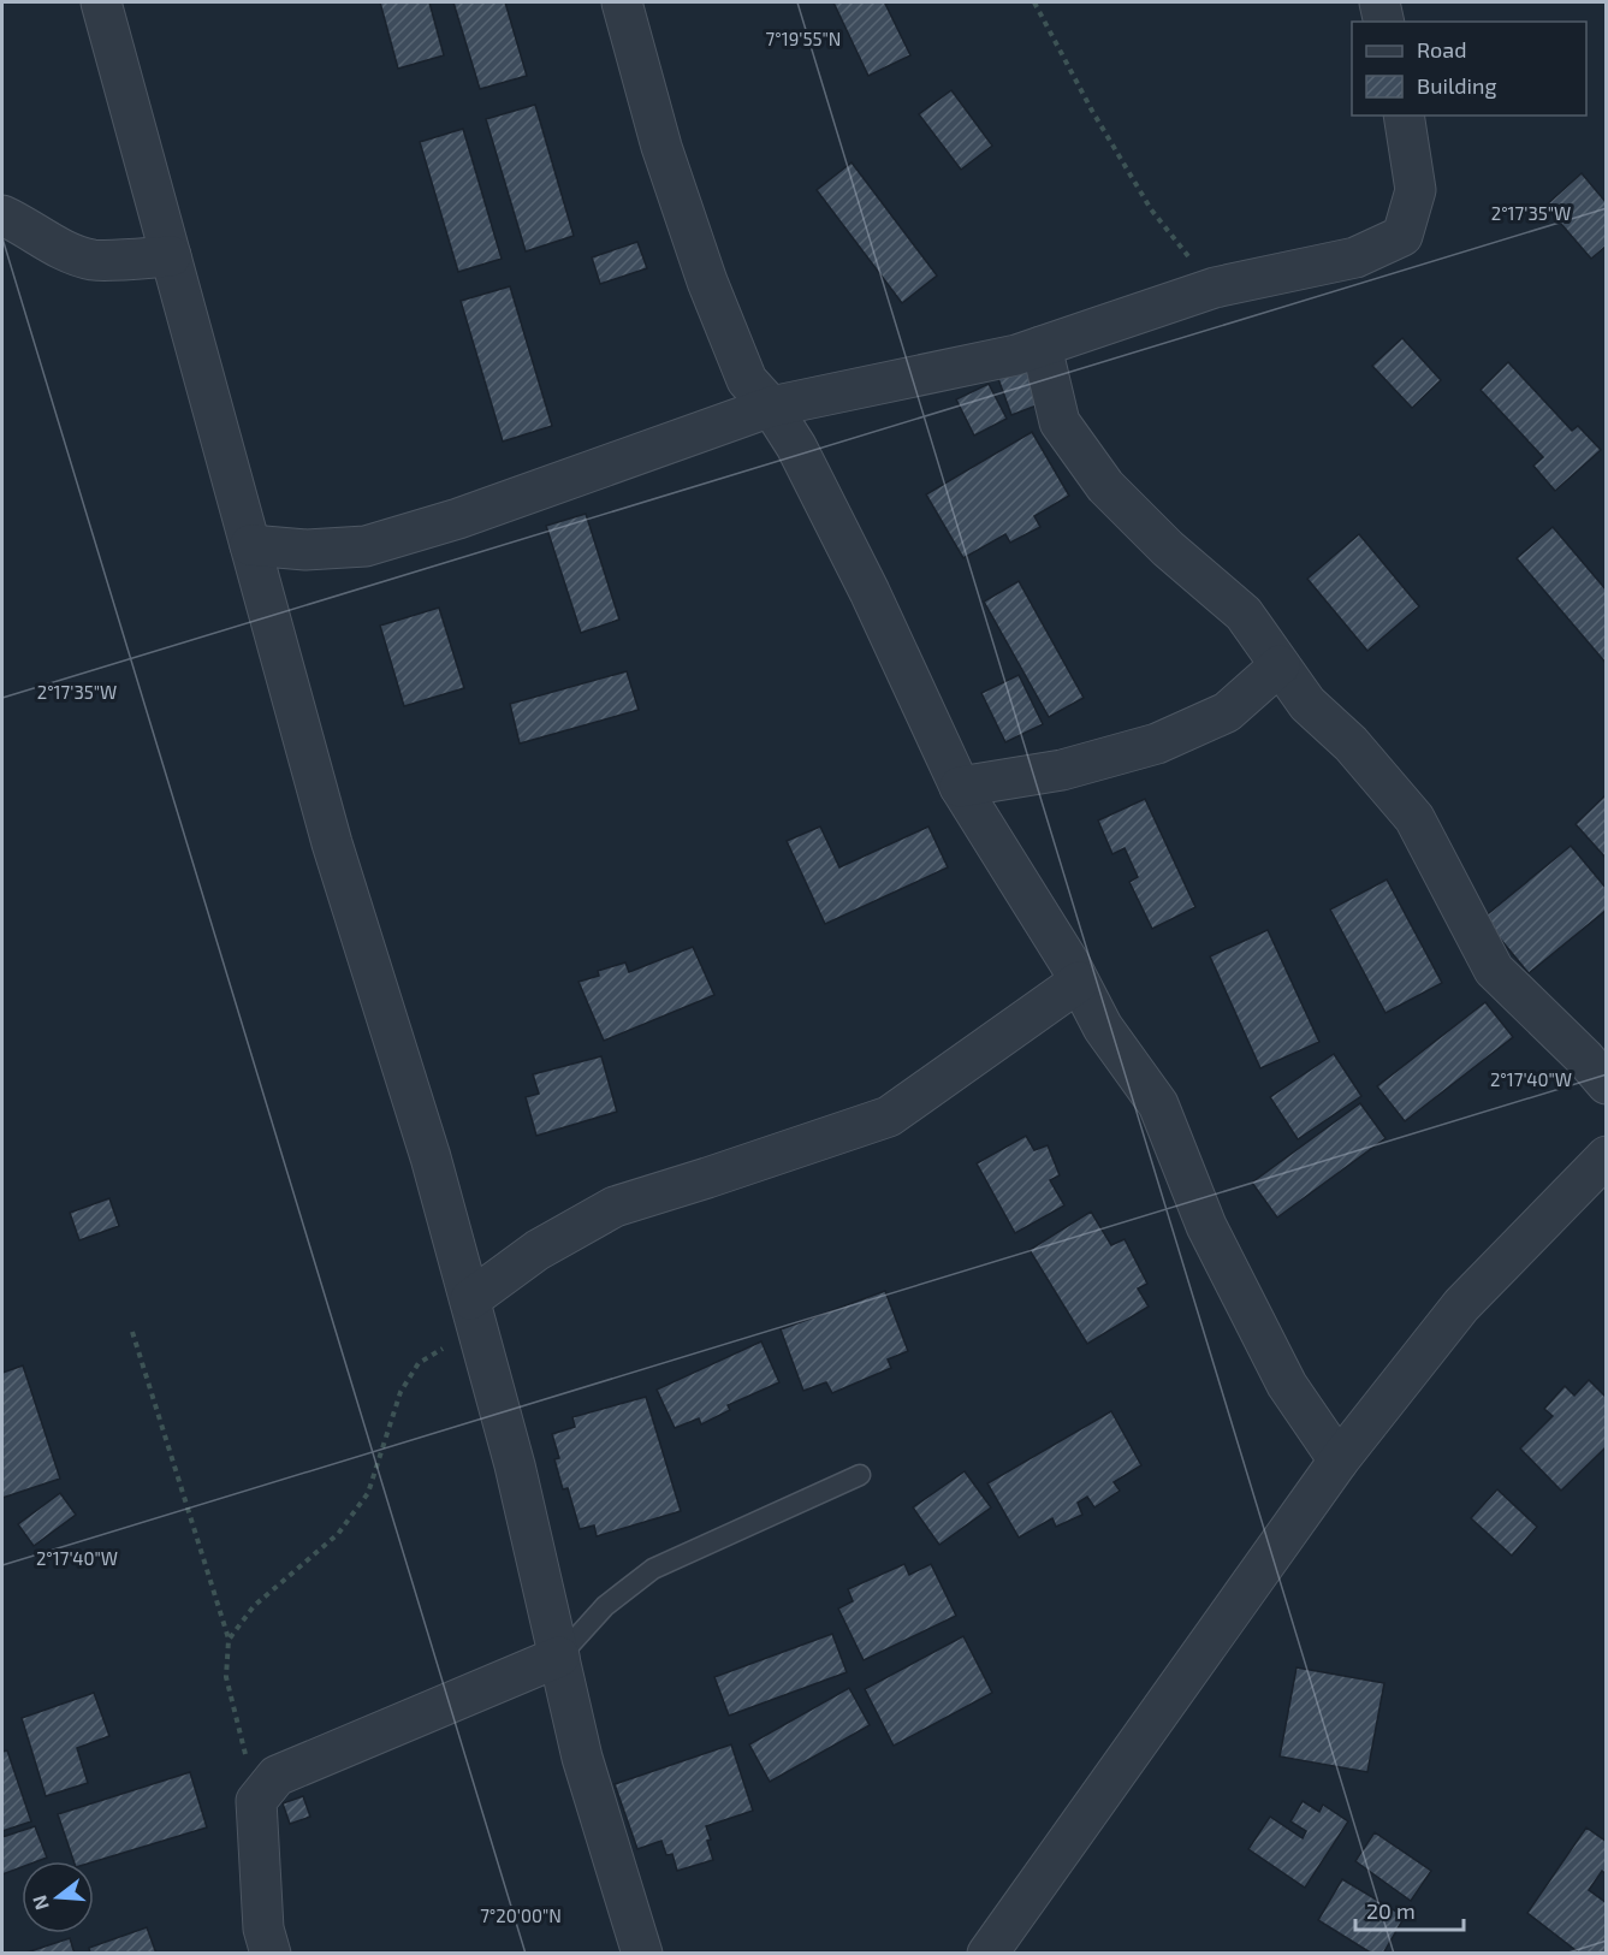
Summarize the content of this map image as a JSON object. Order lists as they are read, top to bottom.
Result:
{
  "legend": ["Road", "Building"],
  "scale_bar": "20 m",
  "north": "left",
  "coordinates": [
    "7°19'55\"N",
    "2°17'35\"W",
    "2°17'40\"W",
    "7°20'00\"N"
  ]
}
